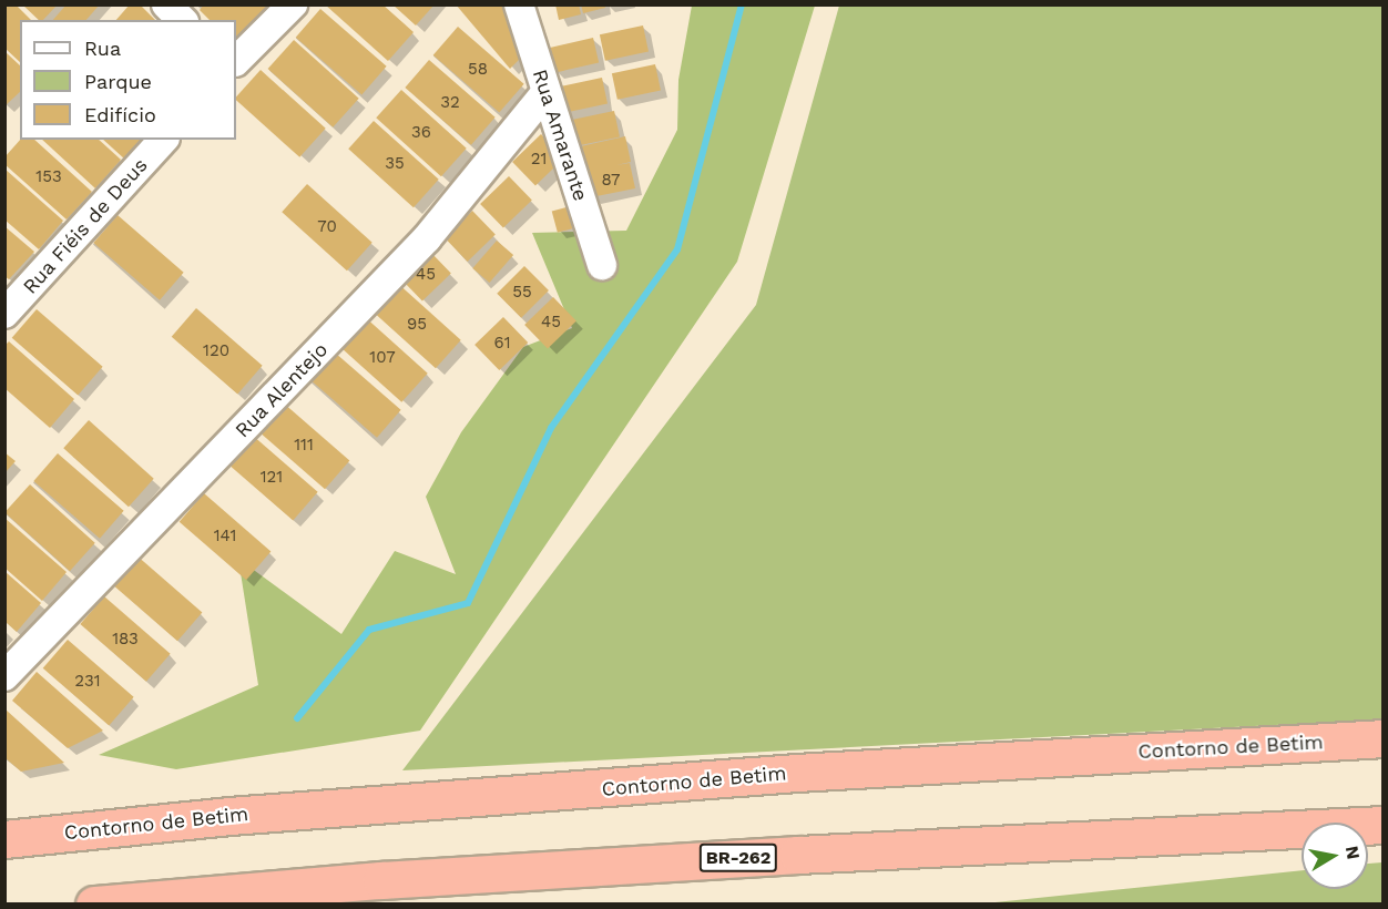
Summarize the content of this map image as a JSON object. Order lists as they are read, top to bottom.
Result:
{
  "streets": {
    "highway": ["Contorno de Betim", "BR-262"],
    "street": ["Rua Amarante", "Rua Fiéis de Deus", "Rua Alentejo"]
  },
  "crossings": [
    ["Rua Amarante", "Rua Alentejo"]
  ],
  "house_numbers": [
    "58",
    "32",
    "36",
    "21",
    "35",
    "153",
    "87",
    "70",
    "45",
    "55",
    "45",
    "95",
    "61",
    "120",
    "107",
    "111",
    "121",
    "141",
    "183",
    "231"
  ],
  "legend": ["Rua", "Parque", "Edifício"],
  "north": "right"
}
